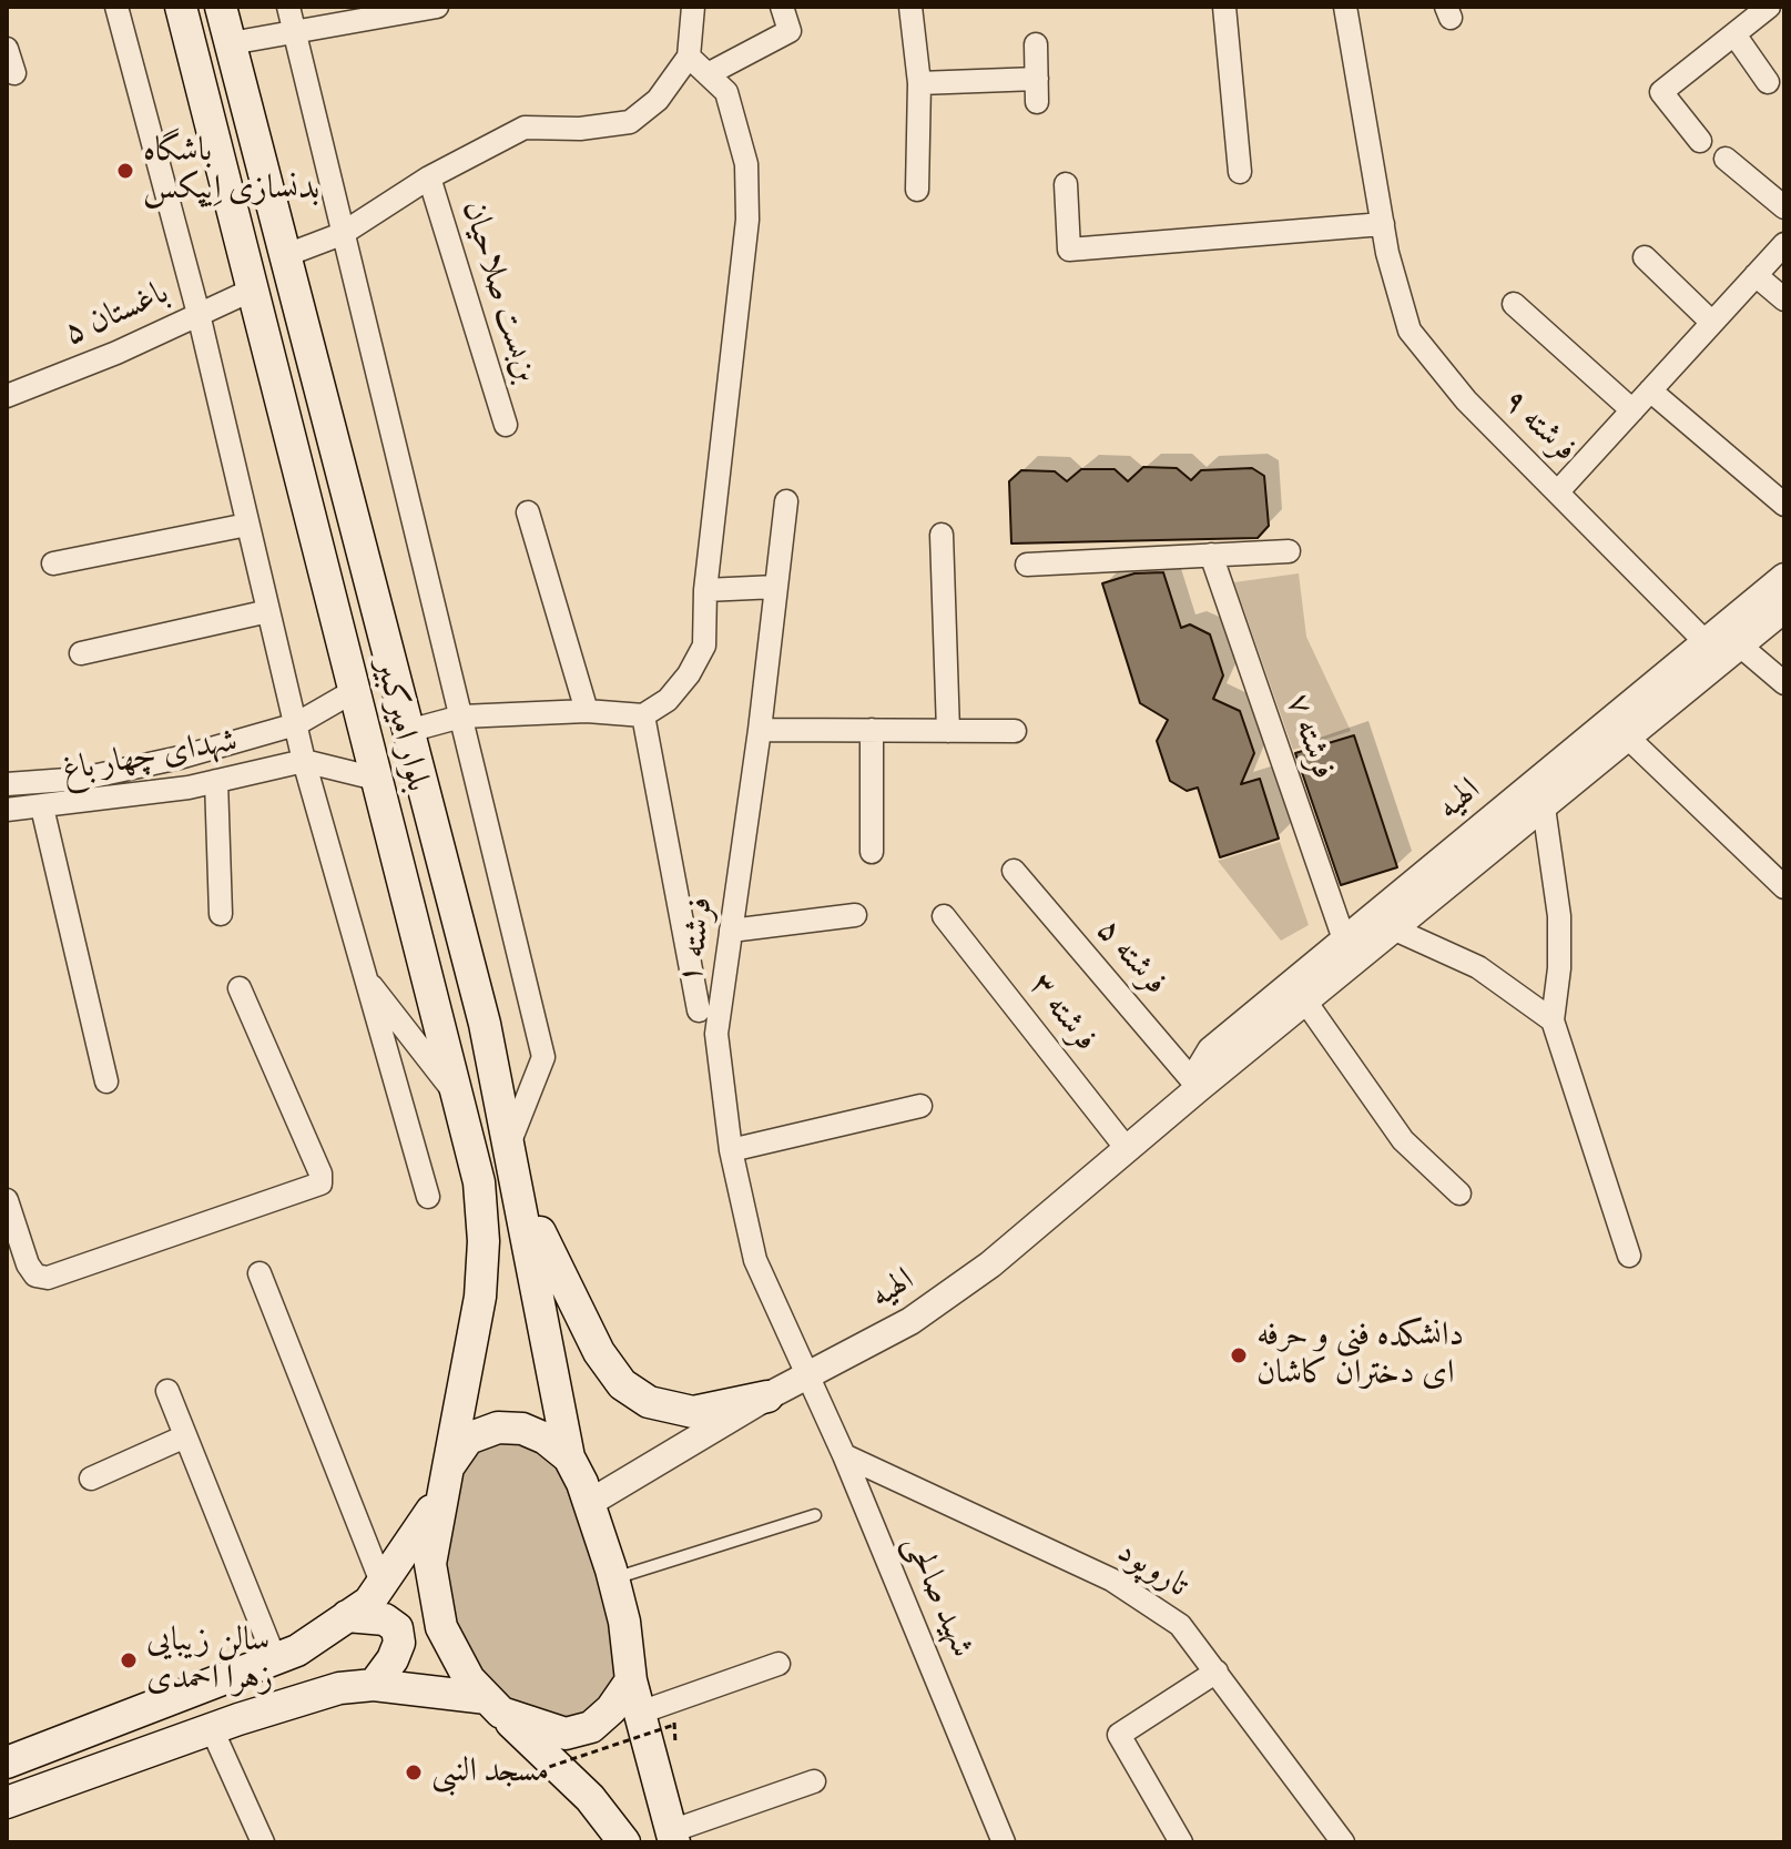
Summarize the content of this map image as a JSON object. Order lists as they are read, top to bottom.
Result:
{
  "streets": {
    "main road": ["بلوار امیرکبیر"],
    "street": [
      "بن‌بست صلاحیان",
      "باغستان ۵",
      "فرشته ۹",
      "فرشته ۷",
      "شهدای چهار باغ",
      "الهیه",
      "فرشته ۱",
      "فرشته ۵",
      "فرشته ۳",
      "تاروپود",
      "شهید صالحی"
    ]
  },
  "crossings": [
    ["باغستان ۵", "بلوار امیرکبیر"],
    ["فرشته ۹", "الهیه"],
    ["بلوار امیرکبیر", "شهدای چهار باغ"],
    ["بلوار امیرکبیر", "الهیه"],
    ["فرشته ۷", "الهیه"],
    ["الهیه", "فرشته ۱"],
    ["الهیه", "فرشته ۵"],
    ["الهیه", "فرشته ۳"],
    ["الهیه", "شهید صالحی"],
    ["فرشته ۱", "شهید صالحی"],
    ["تاروپود", "شهید صالحی"]
  ],
  "places": [
    "باشگاه بدنسازی اِیپکس",
    "دانشکده فنی و حرفه ای دختران کاشان",
    "سالن‌ زیبایی زهرا احمدی",
    "مسجد النبی"
  ]
}
